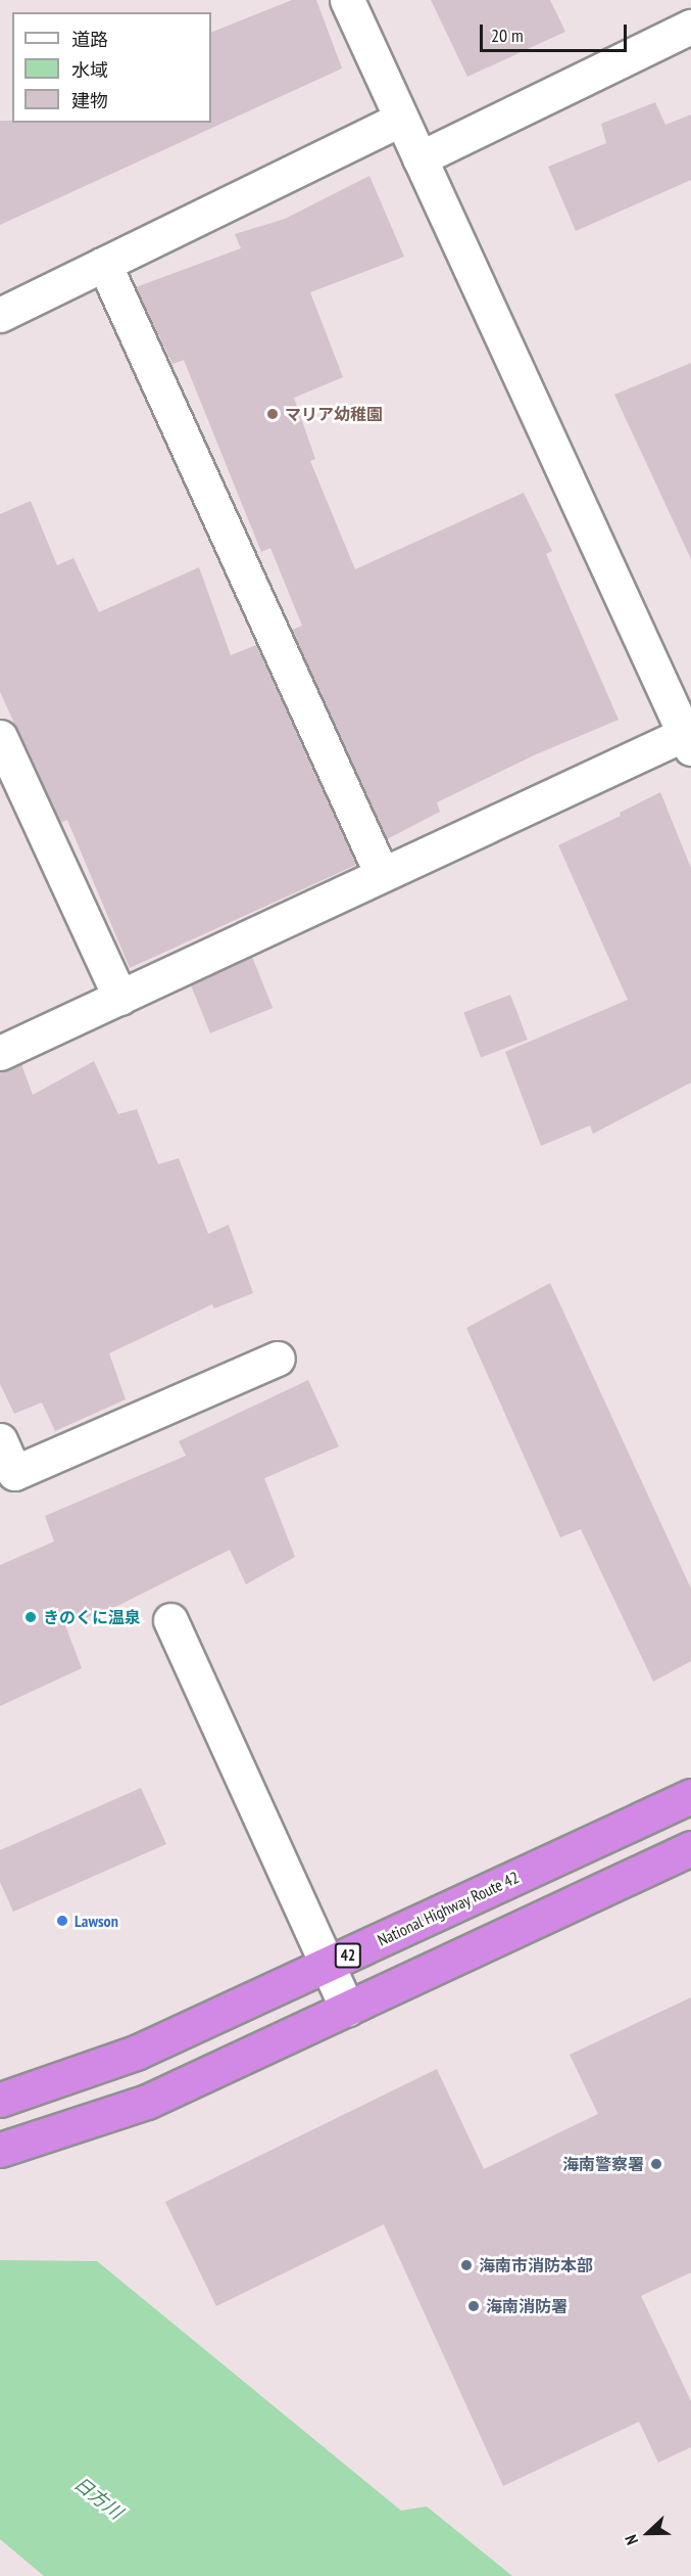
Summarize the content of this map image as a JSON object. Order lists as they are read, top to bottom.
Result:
{
  "streets": {
    "highway": ["National Highway Route 42", "42"]
  },
  "water": ["日方川"],
  "places": [
    "マリア幼稚園",
    "きのくに温泉",
    "Lawson",
    "海南警察署",
    "海南市消防本部",
    "海南消防署"
  ],
  "legend": ["道路", "水域", "建物"],
  "scale_bar": "20 m",
  "north": "left"
}
